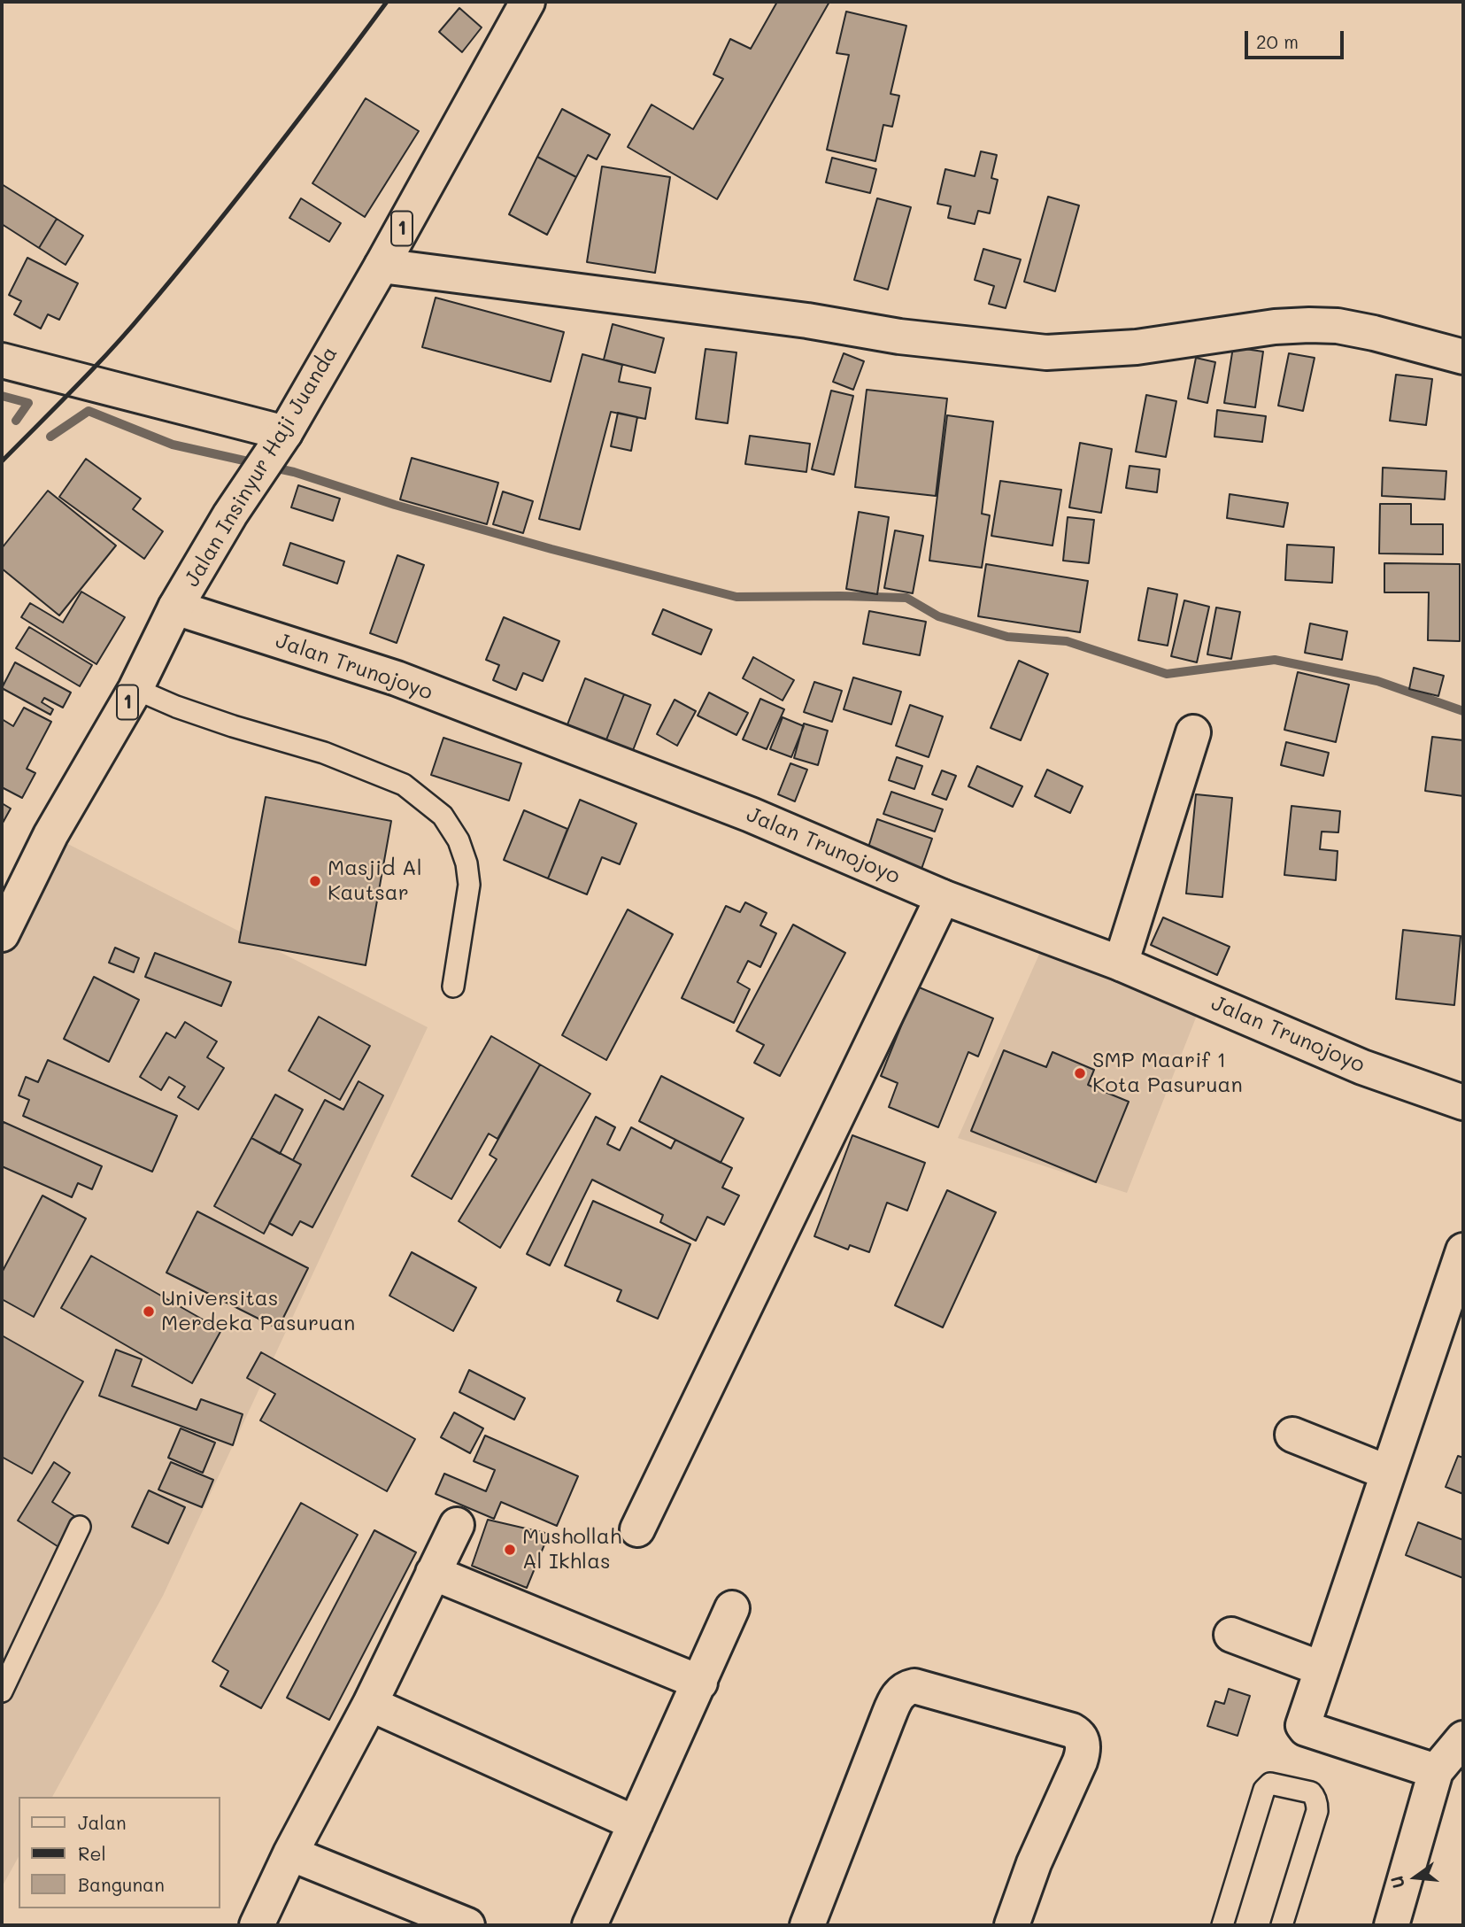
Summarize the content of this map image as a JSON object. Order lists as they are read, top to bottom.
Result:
{
  "streets": {
    "main road": ["1", "Jalan Insinyur Haji Juanda", "Jalan Trunojoyo"]
  },
  "crossings": [
    ["Jalan Insinyur Haji Juanda", "Jalan Trunojoyo"]
  ],
  "places": [
    "Masjid Al Kautsar",
    "SMP Maarif 1 Kota Pasuruan",
    "Universitas Merdeka Pasuruan",
    "Mushollah Al Ikhlas"
  ],
  "legend": ["Jalan", "Rel", "Bangunan"],
  "scale_bar": "20 m",
  "north": "left"
}
